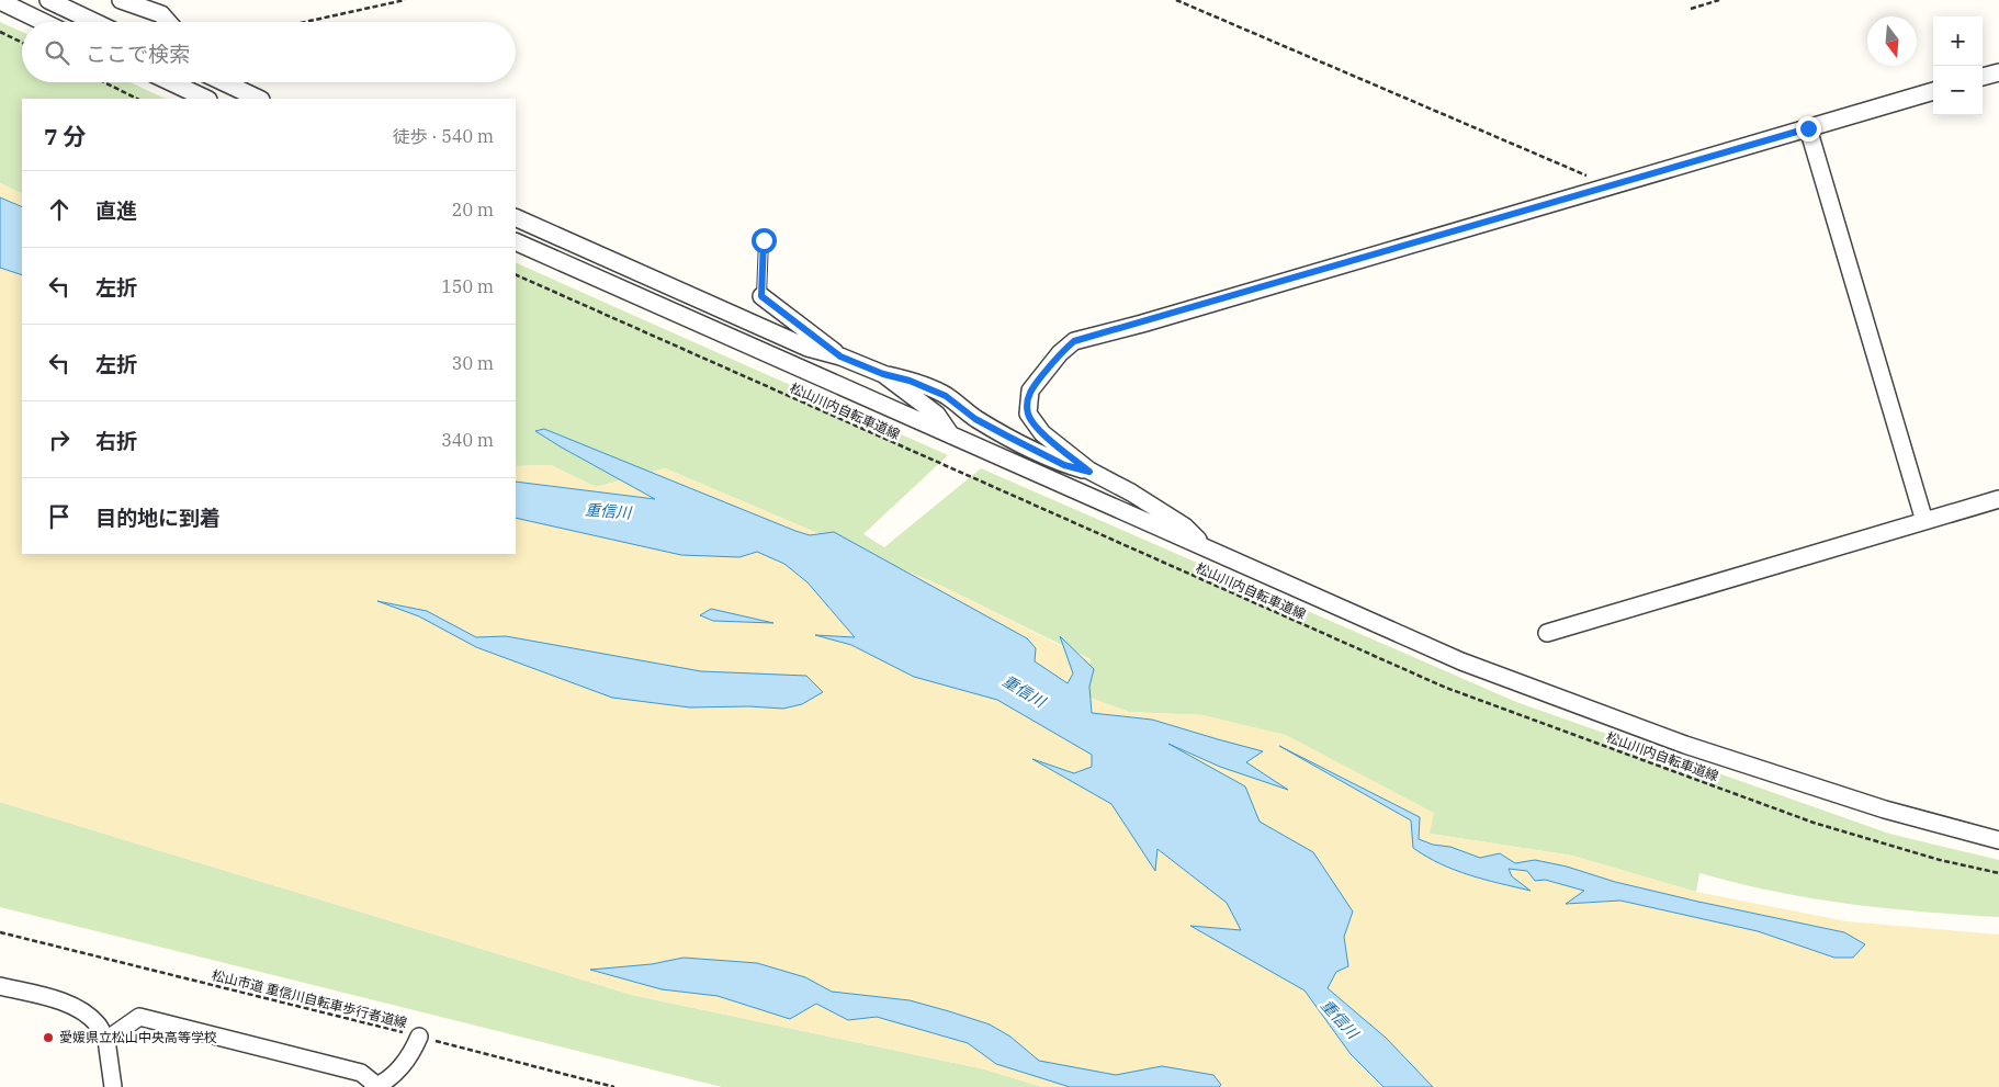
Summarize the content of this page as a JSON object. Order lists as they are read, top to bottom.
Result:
{
  "streets": {
    "path": ["松山川内自転車道線", "松山市道 重信川自転車歩行者道線"]
  },
  "water": ["重信川"],
  "places": ["愛媛県立松山中央高等学校"],
  "north": "bottom",
  "page": {
    "map_buttons": ["+", "−"],
    "search": "ここで検索",
    "heading": ["7 分", "徒歩 · 540 m"],
    "list": [
      ["直進", "20 m"],
      ["左折", "150 m"],
      ["左折", "30 m"],
      ["右折", "340 m"],
      "目的地に到着"
    ]
  }
}
